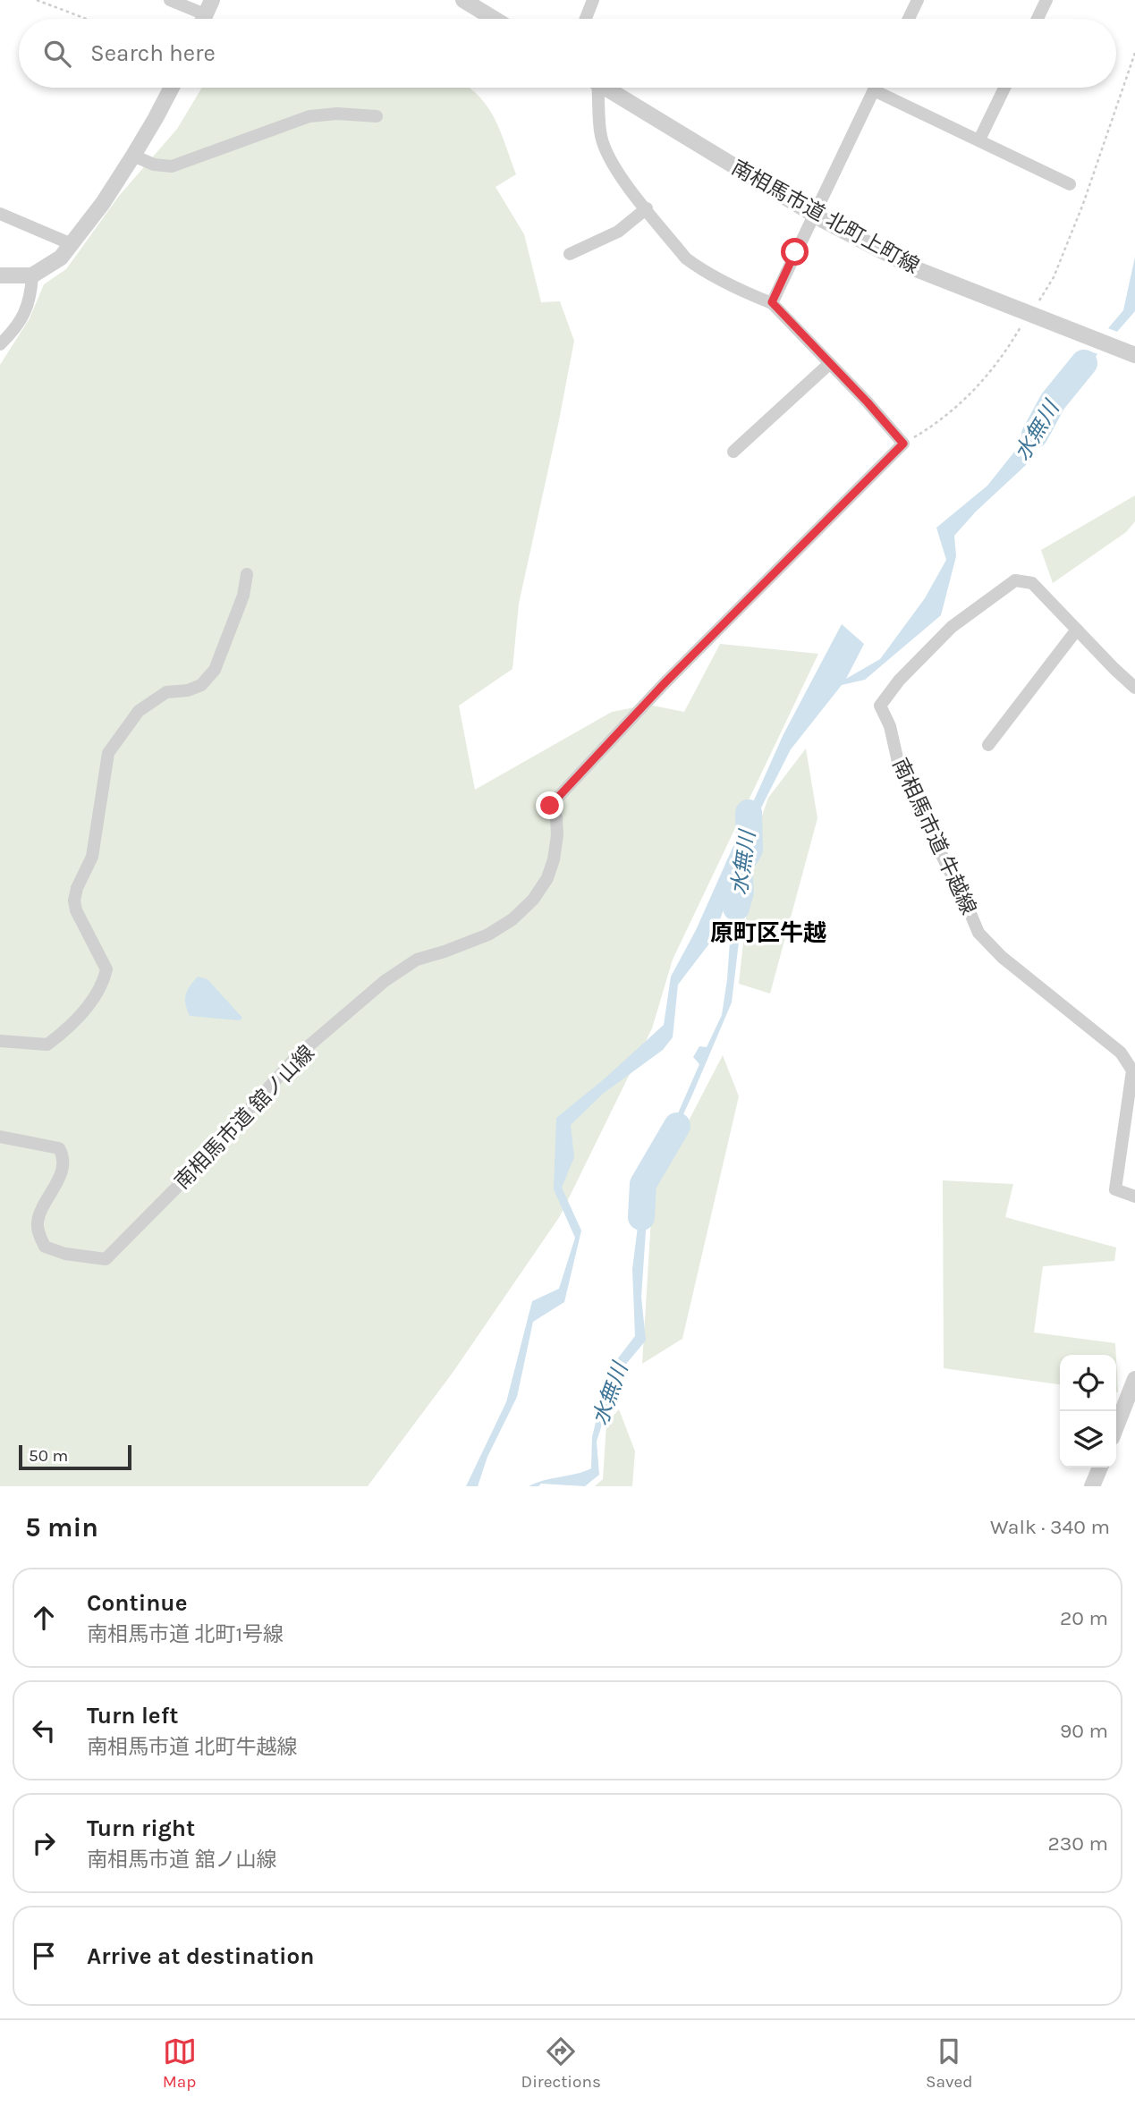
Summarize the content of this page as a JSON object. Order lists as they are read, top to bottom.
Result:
{
  "streets": {
    "street": ["南相馬市道 北町上町線", "南相馬市道 牛越線", "南相馬市道 舘ノ山線"]
  },
  "districts": ["原町区牛越"],
  "water": ["水無川"],
  "scale_bar": "50 m",
  "page": {
    "search": "Search here",
    "scale": "50 m",
    "heading": ["5 min", "Walk · 340 m"],
    "list": [
      ["Continue", "南相馬市道 北町1号線", "20 m"],
      ["Turn left", "南相馬市道 北町牛越線", "90 m"],
      ["Turn right", "南相馬市道 舘ノ山線", "230 m"],
      "Arrive at destination"
    ],
    "nav": ["Map", "Directions", "Saved"]
  }
}
